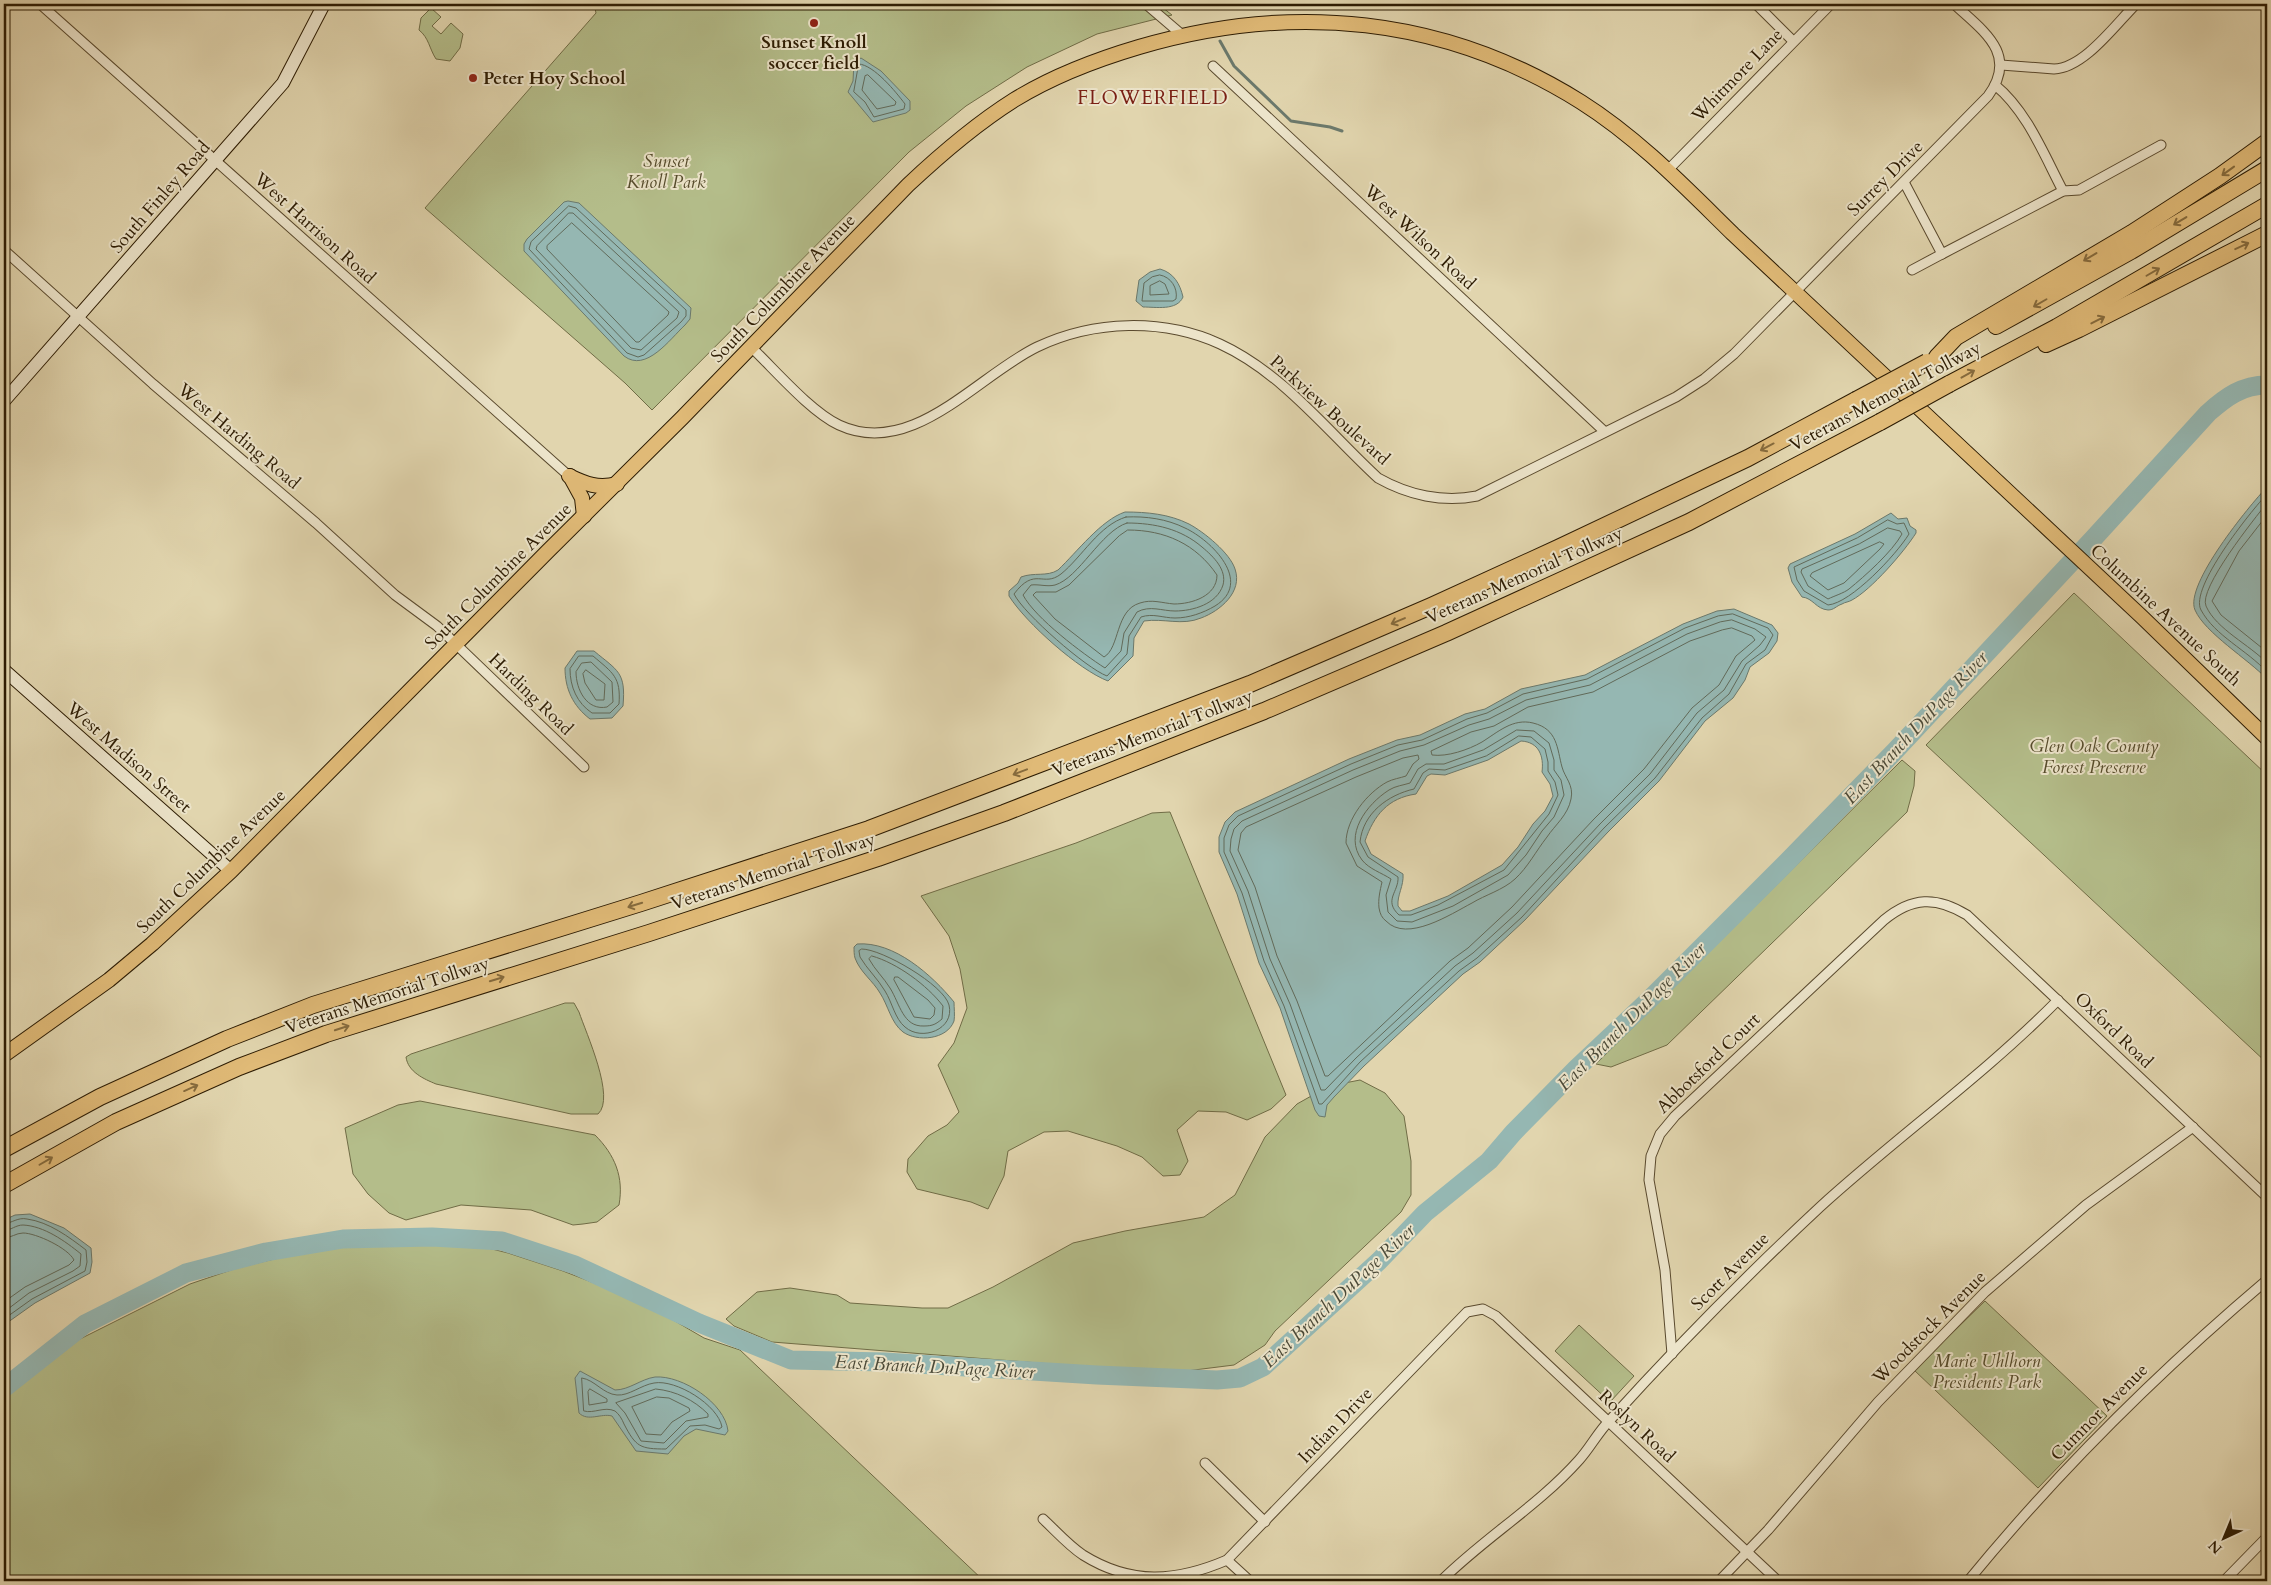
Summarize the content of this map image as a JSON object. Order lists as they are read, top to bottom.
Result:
{
  "streets": {
    "highway": ["Veterans Memorial Tollway"],
    "main road": [
      "South Finley Road",
      "South Columbine Avenue",
      "Columbine Avenue South",
      "West Madison Street"
    ],
    "street": [
      "Whitmore Lane",
      "Surrey Drive",
      "West Harrison Road",
      "West Wilson Road",
      "Parkview Boulevard",
      "West Harding Road",
      "Harding Road",
      "Oxford Road",
      "Abbotsford Court",
      "Scott Avenue",
      "Woodstock Avenue",
      "Cumnor Avenue",
      "Indian Drive",
      "Roslyn Road"
    ]
  },
  "crossings": [
    ["Whitmore Lane", "South Columbine Avenue"],
    ["Surrey Drive", "South Columbine Avenue"],
    ["Surrey Drive", "Parkview Boulevard"],
    ["Surrey Drive", "Columbine Avenue South"],
    ["South Finley Road", "West Harrison Road"],
    ["South Finley Road", "West Harding Road"],
    ["West Wilson Road", "Parkview Boulevard"],
    ["South Columbine Avenue", "Parkview Boulevard"],
    ["South Columbine Avenue", "West Harding Road"],
    ["South Columbine Avenue", "Columbine Avenue South"],
    ["South Columbine Avenue", "Harding Road"],
    ["South Columbine Avenue", "West Madison Street"],
    ["Parkview Boulevard", "Columbine Avenue South"],
    ["West Harding Road", "Harding Road"],
    ["Oxford Road", "Abbotsford Court"],
    ["Oxford Road", "Scott Avenue"],
    ["Oxford Road", "Woodstock Avenue"],
    ["Abbotsford Court", "Scott Avenue"],
    ["Scott Avenue", "Roslyn Road"],
    ["Woodstock Avenue", "Roslyn Road"],
    ["Indian Drive", "Roslyn Road"]
  ],
  "districts": ["FLOWERFIELD"],
  "water": ["East Branch DuPage River"],
  "parks": ["Sunset Knoll Park", "Glen Oak County Forest Preserve", "Marie Uhlhorn Presidents Park"],
  "places": ["Sunset Knoll soccer field", "Peter Hoy School"],
  "north": "bottom left"
}
